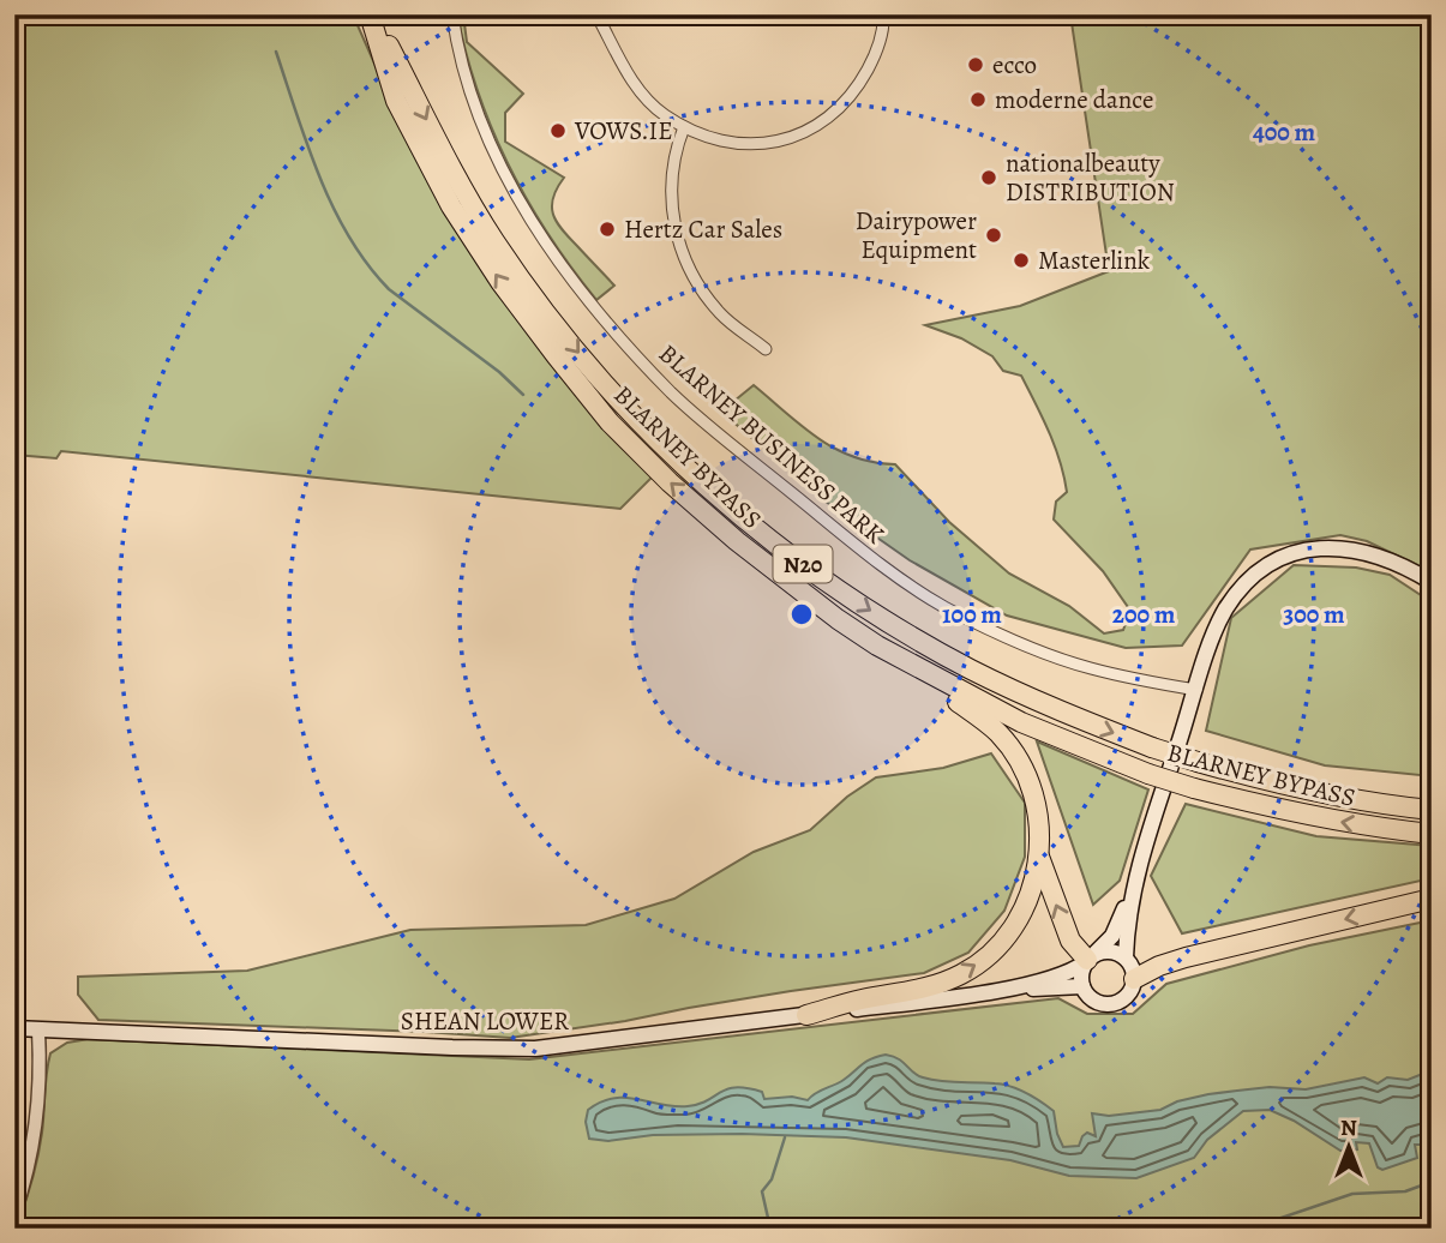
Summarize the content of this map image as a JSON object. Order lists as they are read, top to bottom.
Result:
{
  "streets": {
    "highway": ["BLARNEY BYPASS", "N20"],
    "main road": ["SHEAN LOWER"],
    "street": ["BLARNEY BUSINESS PARK"]
  },
  "places": [
    "ecco",
    "moderne dance",
    "VOWS.IE",
    "nationalbeauty DISTRIBUTION",
    "Hertz Car Sales",
    "Dairypower Equipment",
    "Masterlink"
  ],
  "north": "top",
  "rings": [
    "400 m",
    "100 m",
    "200 m",
    "300 m"
  ]
}
